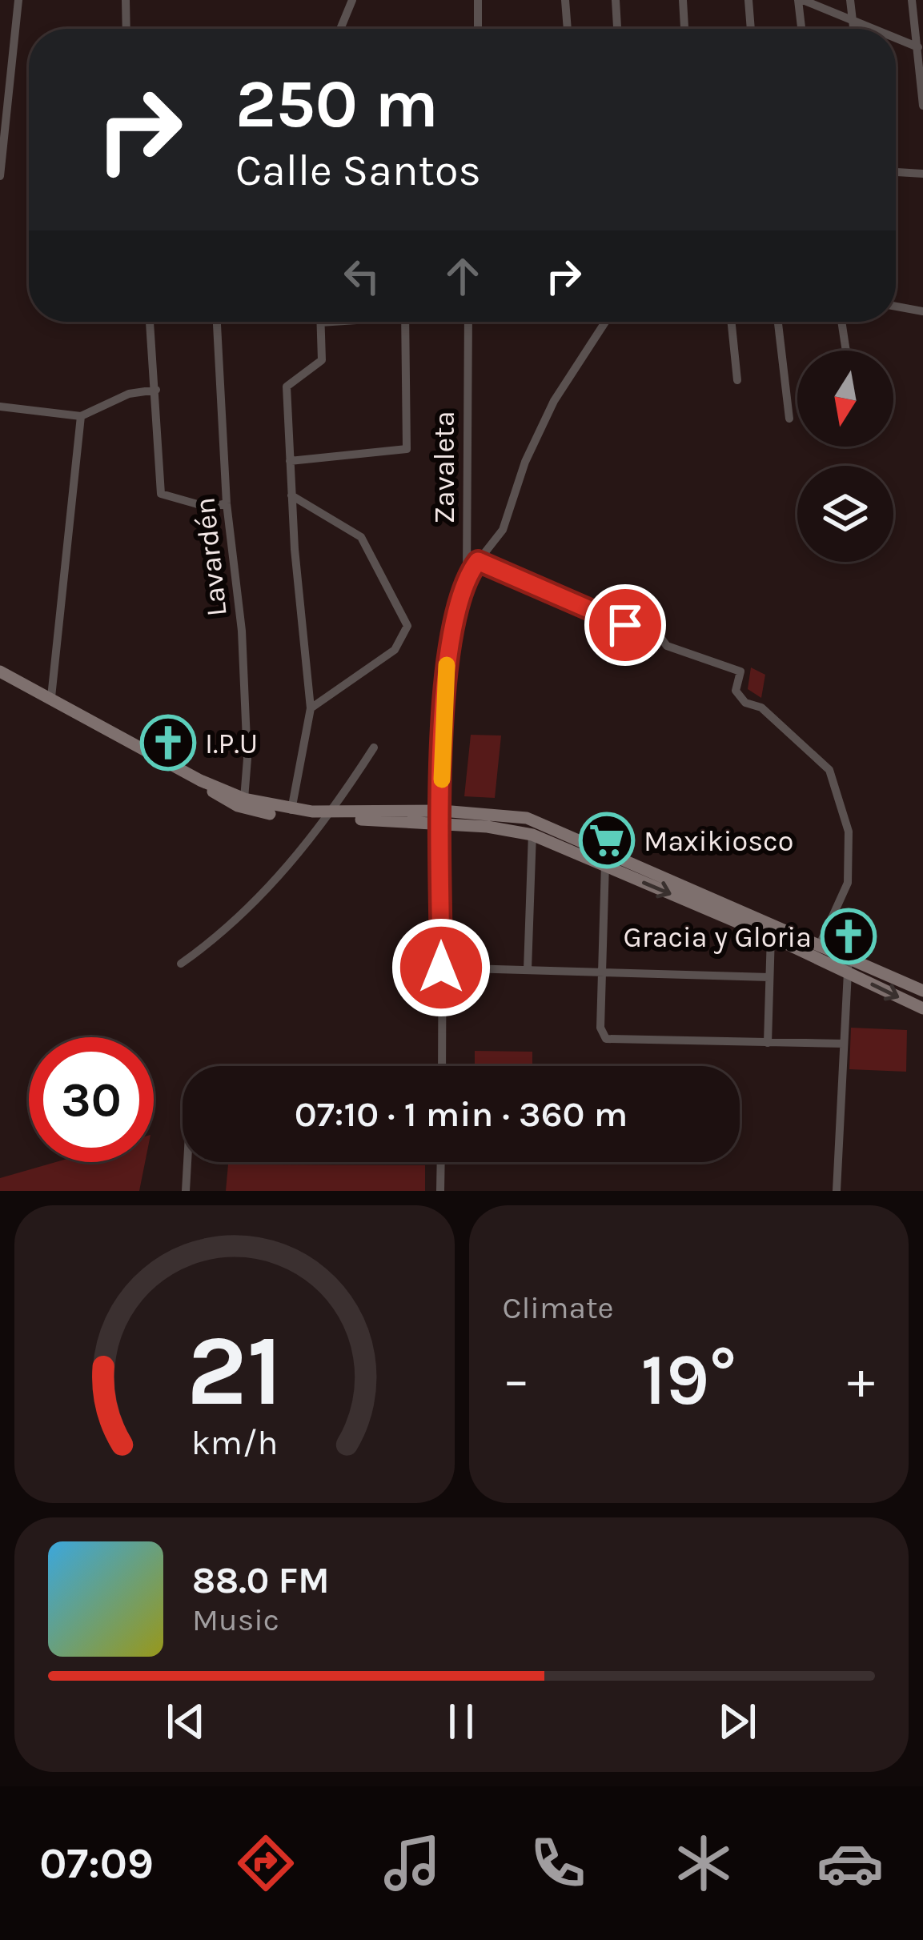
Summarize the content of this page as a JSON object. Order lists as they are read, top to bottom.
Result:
{
  "streets": {
    "street": ["Zavaleta", "Lavardén"]
  },
  "places": {
    "church": ["I.P.U", "Gracia y Gloria"],
    "supermarket": ["Maxikiosco"]
  },
  "north": "bottom",
  "page": {
    "turn": ["250 m", "Calle Santos"],
    "limit": "30",
    "trip": "07:10 · 1 min · 360 m",
    "tile": "Climate",
    "heat": ["−", "19°", "+"],
    "song": ["88.0 FM", "Music"],
    "tabs": "07:09",
    "gauge": ["21", "km/h"]
  }
}
